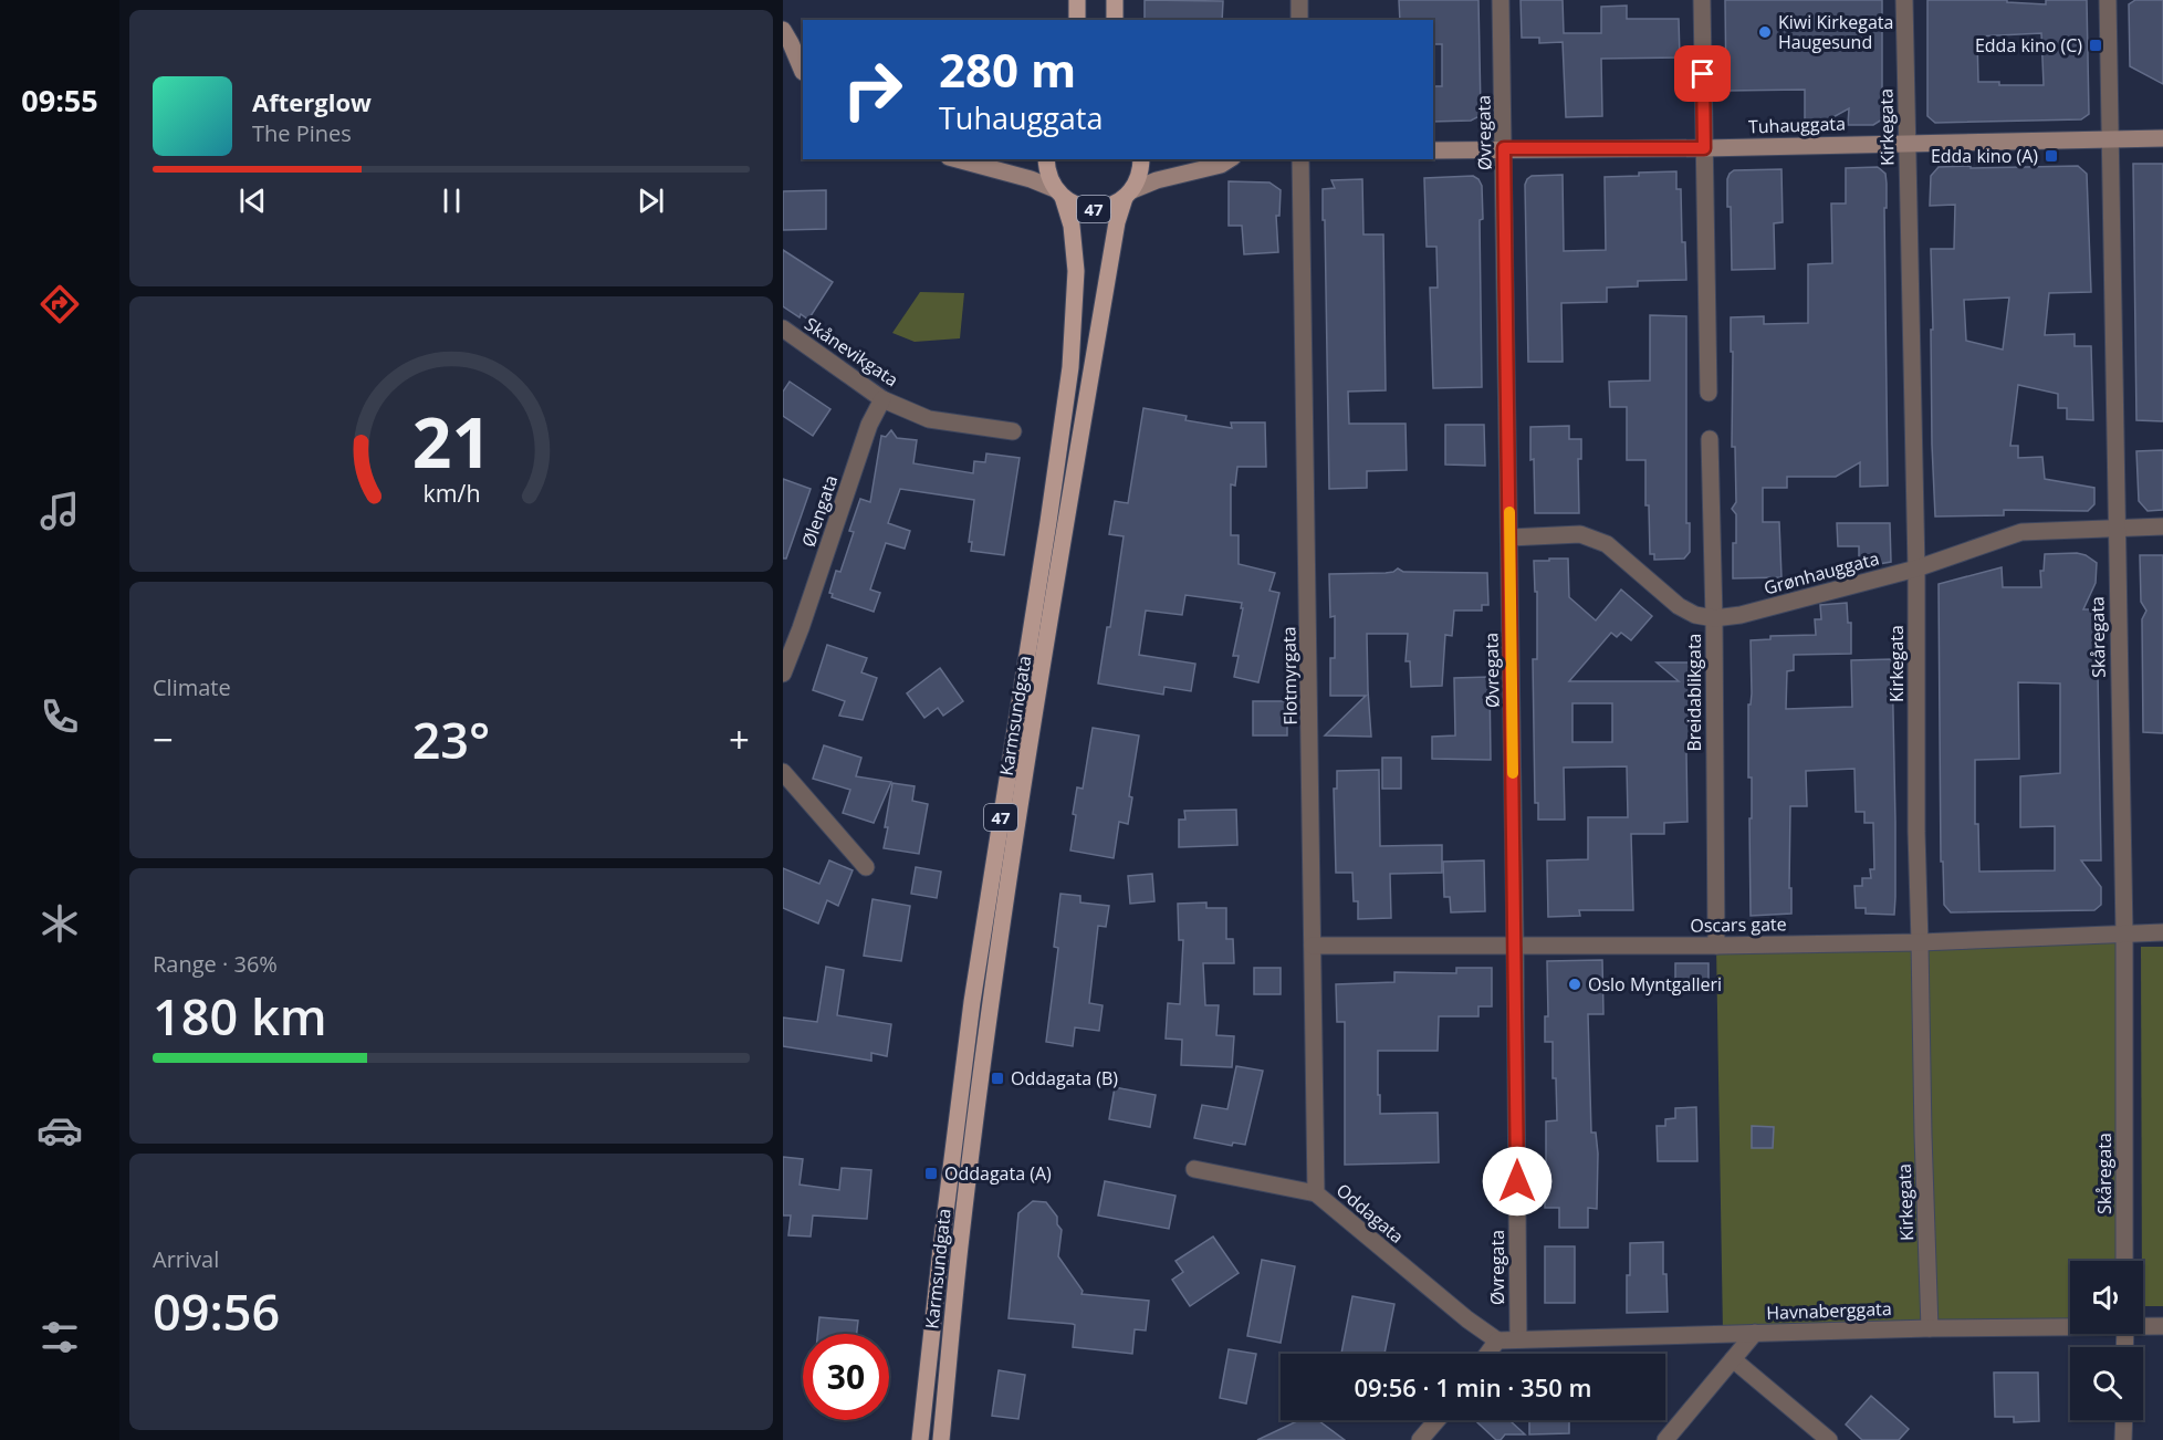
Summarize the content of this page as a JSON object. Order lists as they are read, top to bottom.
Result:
{
  "streets": {
    "main road": ["Tuhauggata", "47", "Karmsundgata"],
    "street": [
      "Kirkegata",
      "Øvregata",
      "Skånevikgata",
      "Ølengata",
      "Grønhauggata",
      "Skåregata",
      "Flotmyrgata",
      "Breidablikgata",
      "Oscars gate",
      "Oddagata",
      "Havnaberggata"
    ]
  },
  "crossings": [
    ["Tuhauggata", "Kirkegata"],
    ["Tuhauggata", "Øvregata"],
    ["Tuhauggata", "Skåregata"],
    ["Kirkegata", "Grønhauggata"],
    ["Kirkegata", "Oscars gate"],
    ["Kirkegata", "Havnaberggata"],
    ["Øvregata", "Grønhauggata"],
    ["Øvregata", "Oscars gate"],
    ["Øvregata", "Havnaberggata"],
    ["47", "Karmsundgata"],
    ["Skånevikgata", "Ølengata"],
    ["Grønhauggata", "Skåregata"],
    ["Grønhauggata", "Breidablikgata"],
    ["Skåregata", "Oscars gate"],
    ["Flotmyrgata", "Oscars gate"],
    ["Flotmyrgata", "Oddagata"],
    ["Breidablikgata", "Oscars gate"],
    ["Oddagata", "Havnaberggata"]
  ],
  "places": {
    "other": ["Kiwi Kirkegata Haugesund", "Oslo Myntgalleri"],
    "transit": [
      "Edda kino (C)",
      "Edda kino (A)",
      "Oddagata (B)",
      "Oddagata (A)"
    ]
  },
  "page": {
    "tabs": "09:55",
    "turn": ["280 m", "Tuhauggata"],
    "song": ["Afterglow", "The Pines"],
    "tile": [
      "Climate",
      ["Range · 36%", "180 km"],
      ["Arrival", "09:56"]
    ],
    "heat": ["−", "23°", "+"],
    "limit": "30",
    "trip": "09:56 · 1 min · 350 m",
    "gauge": ["21", "km/h"]
  }
}
